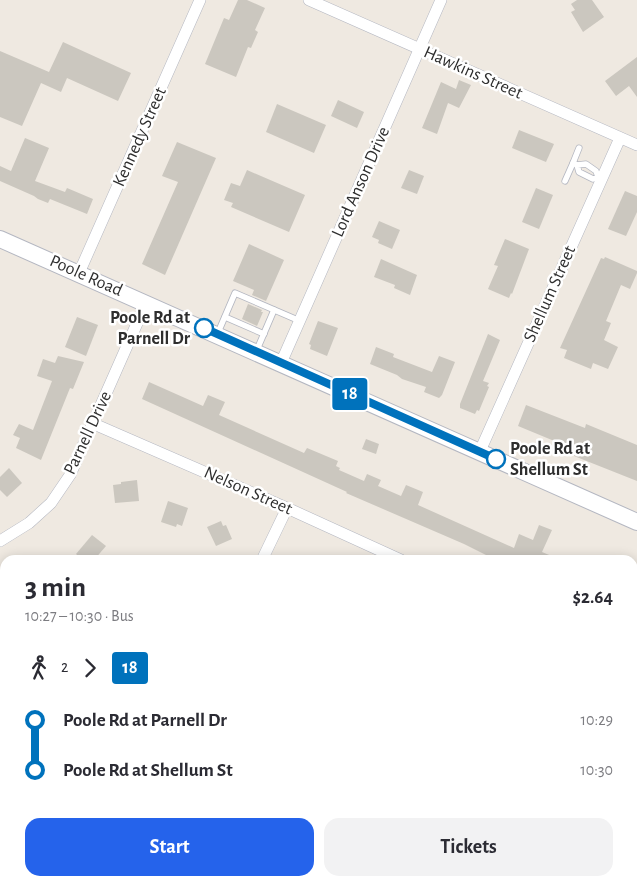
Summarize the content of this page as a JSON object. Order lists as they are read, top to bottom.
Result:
{
  "streets": {
    "main road": ["Poole Road"],
    "street": [
      "Hawkins Street",
      "Kennedy Street",
      "Lord Anson Drive",
      "Shellum Street",
      "Parnell Drive",
      "Nelson Street"
    ]
  },
  "crossings": [
    ["Hawkins Street", "Lord Anson Drive"],
    ["Hawkins Street", "Shellum Street"],
    ["Kennedy Street", "Poole Road"],
    ["Lord Anson Drive", "Poole Road"],
    ["Poole Road", "Shellum Street"],
    ["Poole Road", "Parnell Drive"],
    ["Parnell Drive", "Nelson Street"]
  ],
  "places": ["Poole Rd at Parnell Dr", "Poole Rd at Shellum St"],
  "lines": ["bus line 18"],
  "page": {
    "on_map": "18",
    "heading": ["3 min", "10:27 – 10:30 · Bus", "$2.64"],
    "legs": ["2", "18"],
    "list": [
      {
        "name": "Poole Rd at Parnell Dr",
        "value": "10:29"
      },
      {
        "name": "Poole Rd at Shellum St",
        "value": "10:30"
      }
    ],
    "buttons": ["Start", "Tickets"]
  }
}
